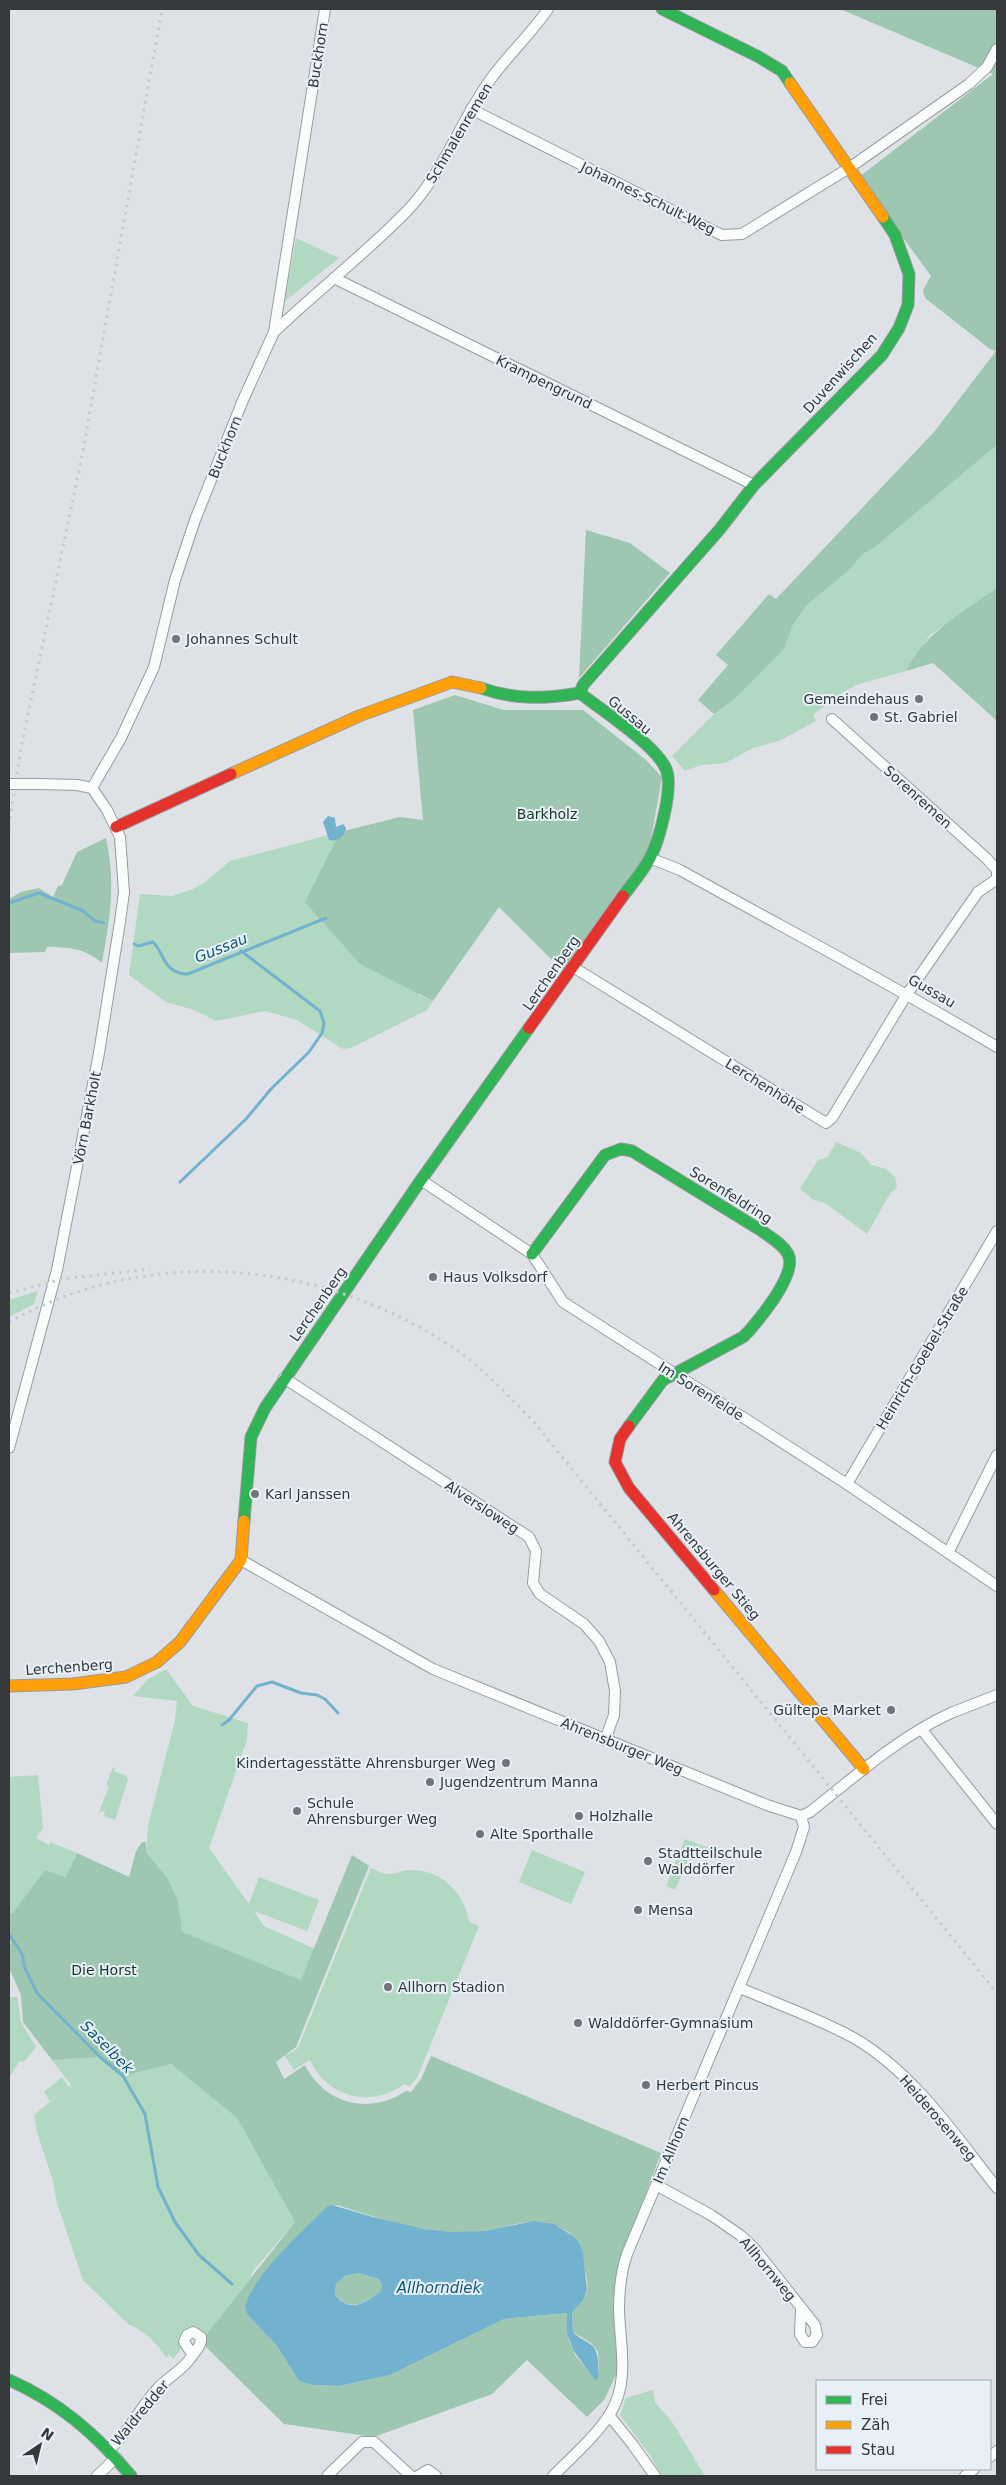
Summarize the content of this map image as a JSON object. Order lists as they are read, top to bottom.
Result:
{
  "streets": {
    "street": [
      "Buckhorn",
      "Schmalenremen",
      "Johannes-Schult-Weg",
      "Duvenwischen",
      "Krampengrund",
      "Gussau",
      "Sorenremen",
      "Lerchenberg",
      "Lerchenhöhe",
      "Vörn Barkholt",
      "Sorenfeldring",
      "Heinrich-Goebel-Straße",
      "Im Sorenfelde",
      "Alversloweg",
      "Ahrensburger Stieg",
      "Ahrensburger Weg",
      "Heiderosenweg",
      "Im Allhorn",
      "Allhornweg",
      "Waldredder"
    ]
  },
  "crossings": [
    ["Buckhorn", "Schmalenremen"],
    ["Buckhorn", "Vörn Barkholt"],
    ["Schmalenremen", "Johannes-Schult-Weg"],
    ["Schmalenremen", "Krampengrund"],
    ["Johannes-Schult-Weg", "Duvenwischen"],
    ["Duvenwischen", "Krampengrund"],
    ["Duvenwischen", "Gussau"],
    ["Gussau", "Lerchenberg"],
    ["Gussau", "Lerchenhöhe"],
    ["Lerchenberg", "Lerchenhöhe"],
    ["Lerchenberg", "Im Sorenfelde"],
    ["Lerchenberg", "Alversloweg"],
    ["Lerchenberg", "Ahrensburger Weg"],
    ["Sorenfeldring", "Im Sorenfelde"],
    ["Sorenfeldring", "Ahrensburger Stieg"],
    ["Heinrich-Goebel-Straße", "Im Sorenfelde"],
    ["Im Sorenfelde", "Ahrensburger Stieg"],
    ["Alversloweg", "Ahrensburger Weg"],
    ["Ahrensburger Weg", "Im Allhorn"],
    ["Heiderosenweg", "Im Allhorn"],
    ["Im Allhorn", "Allhornweg"]
  ],
  "water": ["Gussau", "Saselbek", "Allhorndiek"],
  "parks": ["Barkholz", "Die Horst"],
  "places": [
    "Johannes Schult",
    "Gemeindehaus",
    "St. Gabriel",
    "Haus Volksdorf",
    "Karl Janssen",
    "Gültepe Market",
    "Kindertagesstätte Ahrensburger Weg",
    "Jugendzentrum Manna",
    "Schule Ahrensburger Weg",
    "Holzhalle",
    "Alte Sporthalle",
    "Stadtteilschule Walddörfer",
    "Mensa",
    "Allhorn Stadion",
    "Walddörfer-Gymnasium",
    "Herbert Pincus"
  ],
  "legend": ["Frei", "Zäh", "Stau"],
  "north": "top right"
}
